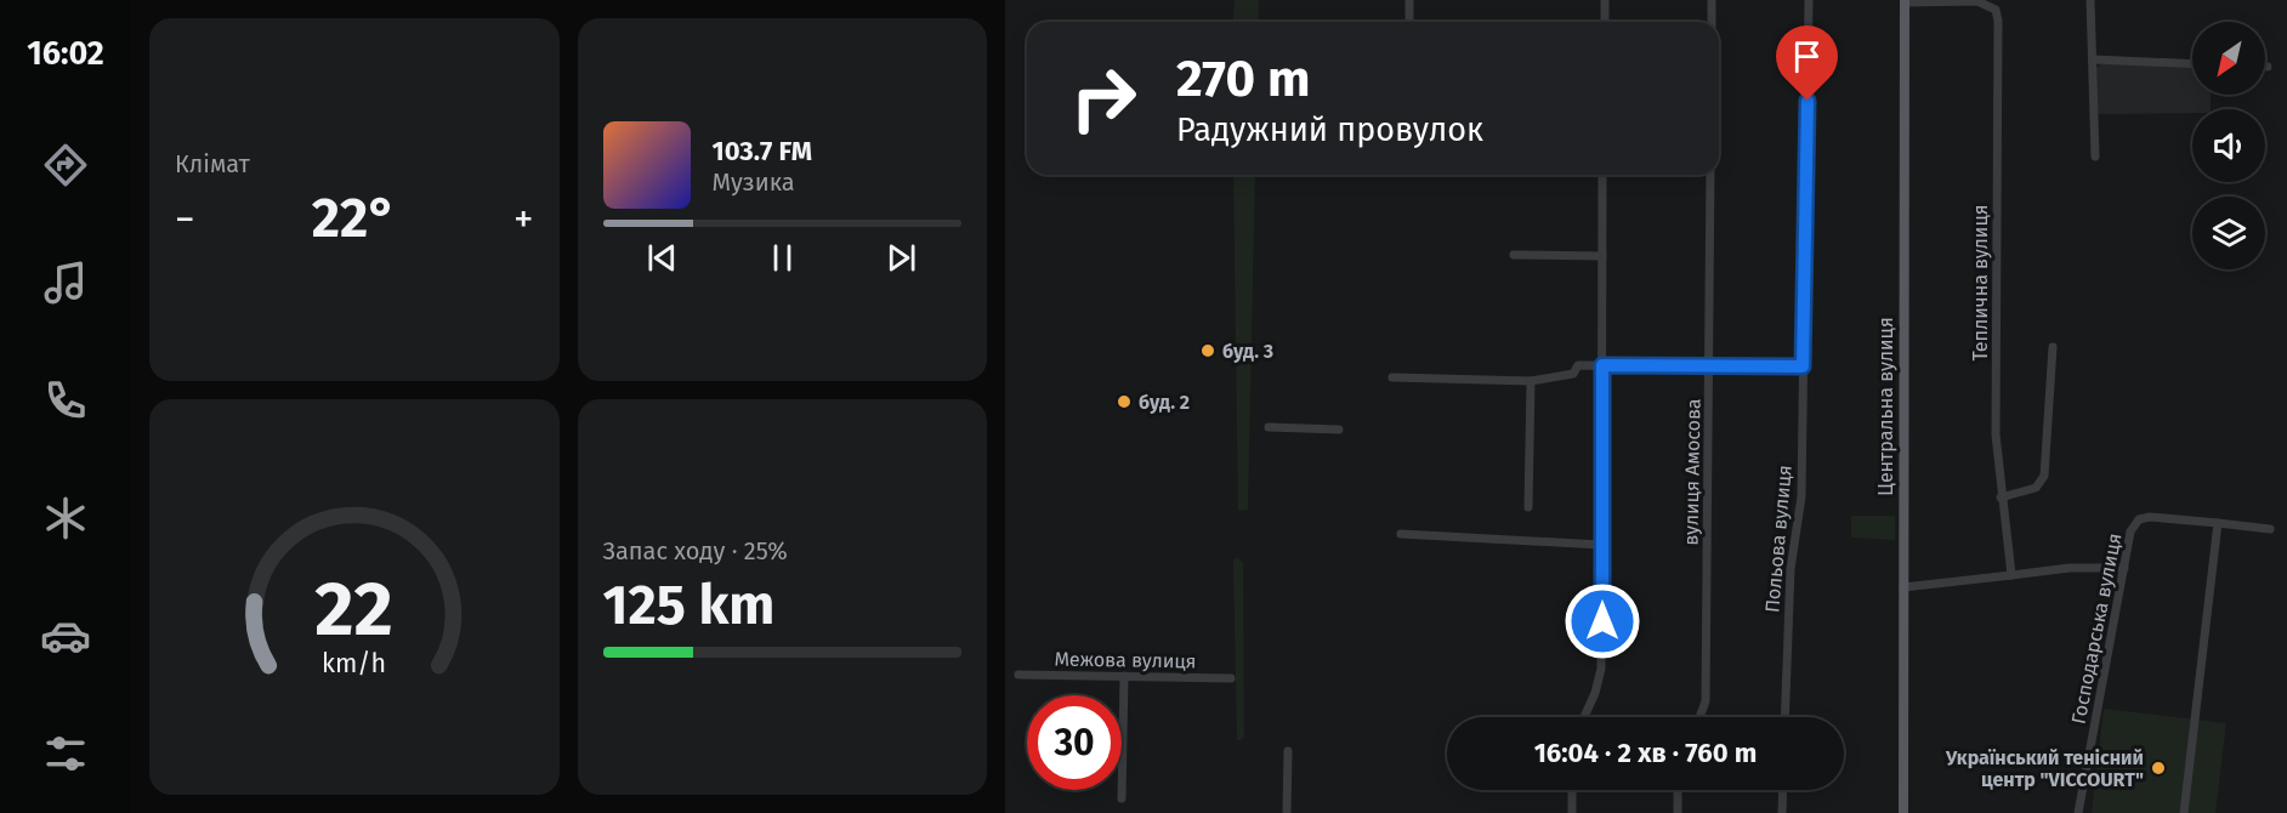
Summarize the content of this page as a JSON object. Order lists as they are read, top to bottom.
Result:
{
  "streets": {
    "main road": ["Центральна вулиця"],
    "street": [
      "Теплична вулиця",
      "вулиця Амосова",
      "Польова вулиця",
      "Господарська вулиця",
      "Межова вулиця"
    ]
  },
  "crossings": [
    ["Теплична вулиця", "Центральна вулиця"]
  ],
  "places": ["буд. 3", "буд. 2", "Український тенісний центр \"VICCOURT\""],
  "north": "bottom left",
  "page": {
    "tabs": "16:02",
    "tile": [
      "Клімат",
      ["Запас ходу · 25%", "125 km"]
    ],
    "turn": ["270 m", "Радужний провулок"],
    "song": ["103.7 FM", "Музика"],
    "heat": ["−", "22°", "+"],
    "limit": "30",
    "trip": "16:04 · 2 хв · 760 m",
    "gauge": ["22", "km/h"]
  }
}
